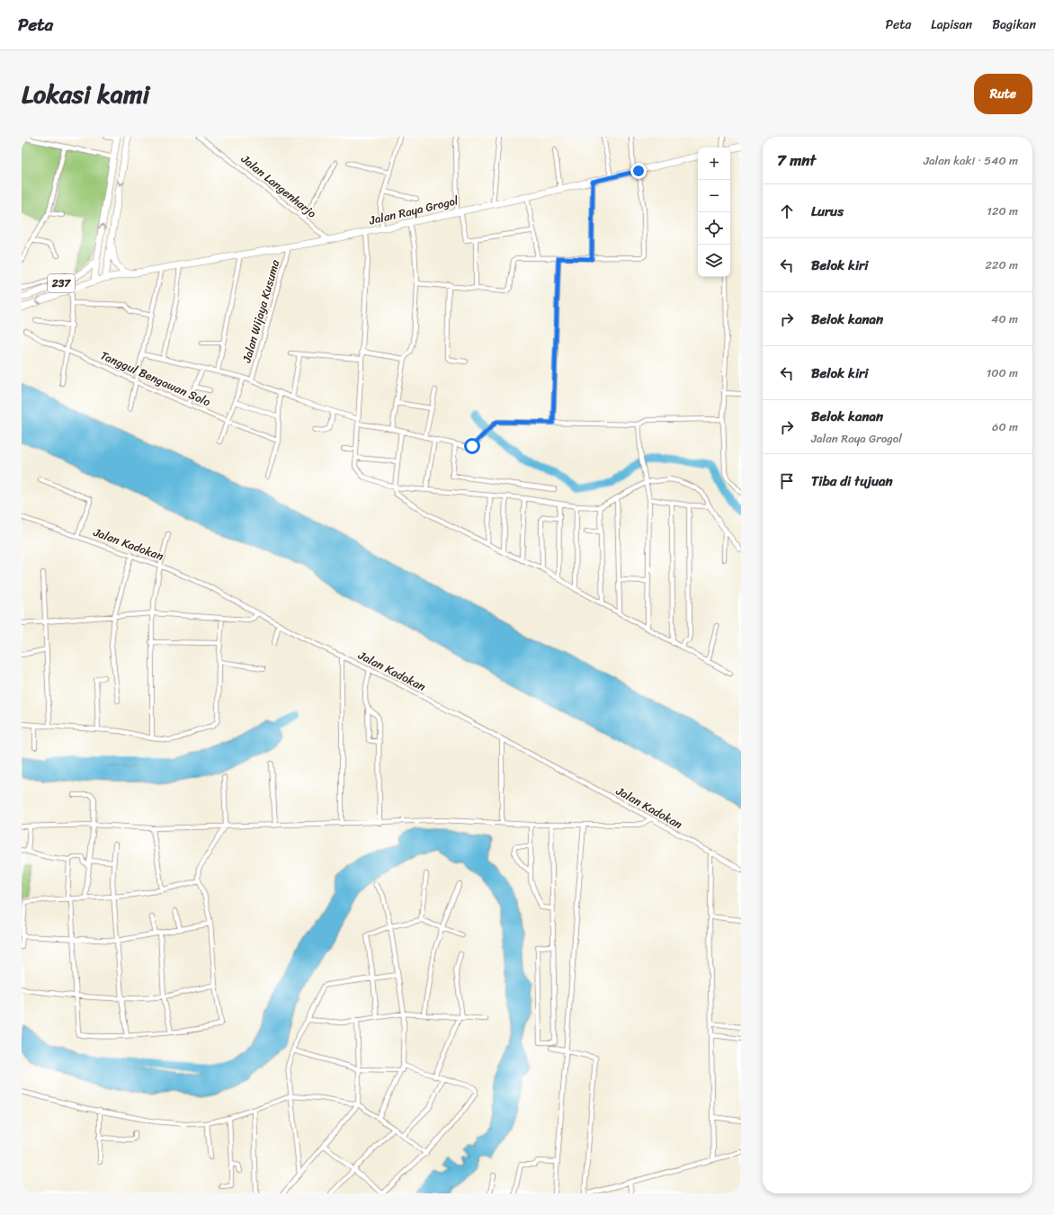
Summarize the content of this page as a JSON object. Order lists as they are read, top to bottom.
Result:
{
  "streets": {
    "main road": ["Jalan Raya Grogol", "237"],
    "street": [
      "Jalan Langenharjo",
      "Jalan Wijaya Kusuma",
      "Tanggul Bengawan Solo",
      "Jalan Kadokan"
    ]
  },
  "crossings": [
    ["Jalan Langenharjo", "Jalan Raya Grogol"],
    ["Jalan Raya Grogol", "237"],
    ["Jalan Raya Grogol", "Jalan Wijaya Kusuma"]
  ],
  "page": {
    "header": "Peta",
    "nav": ["Peta", "Lapisan", "Bagikan"],
    "title": "Lokasi kami",
    "buttons": "Rute",
    "heading": ["7 mnt", "Jalan kaki · 540 m"],
    "map_buttons": ["+", "−"],
    "list": [
      ["Lurus", "120 m"],
      ["Belok kiri", "220 m"],
      ["Belok kanan", "40 m"],
      ["Belok kiri", "100 m"],
      ["Belok kanan", "Jalan Raya Grogol", "60 m"],
      "Tiba di tujuan"
    ]
  }
}
